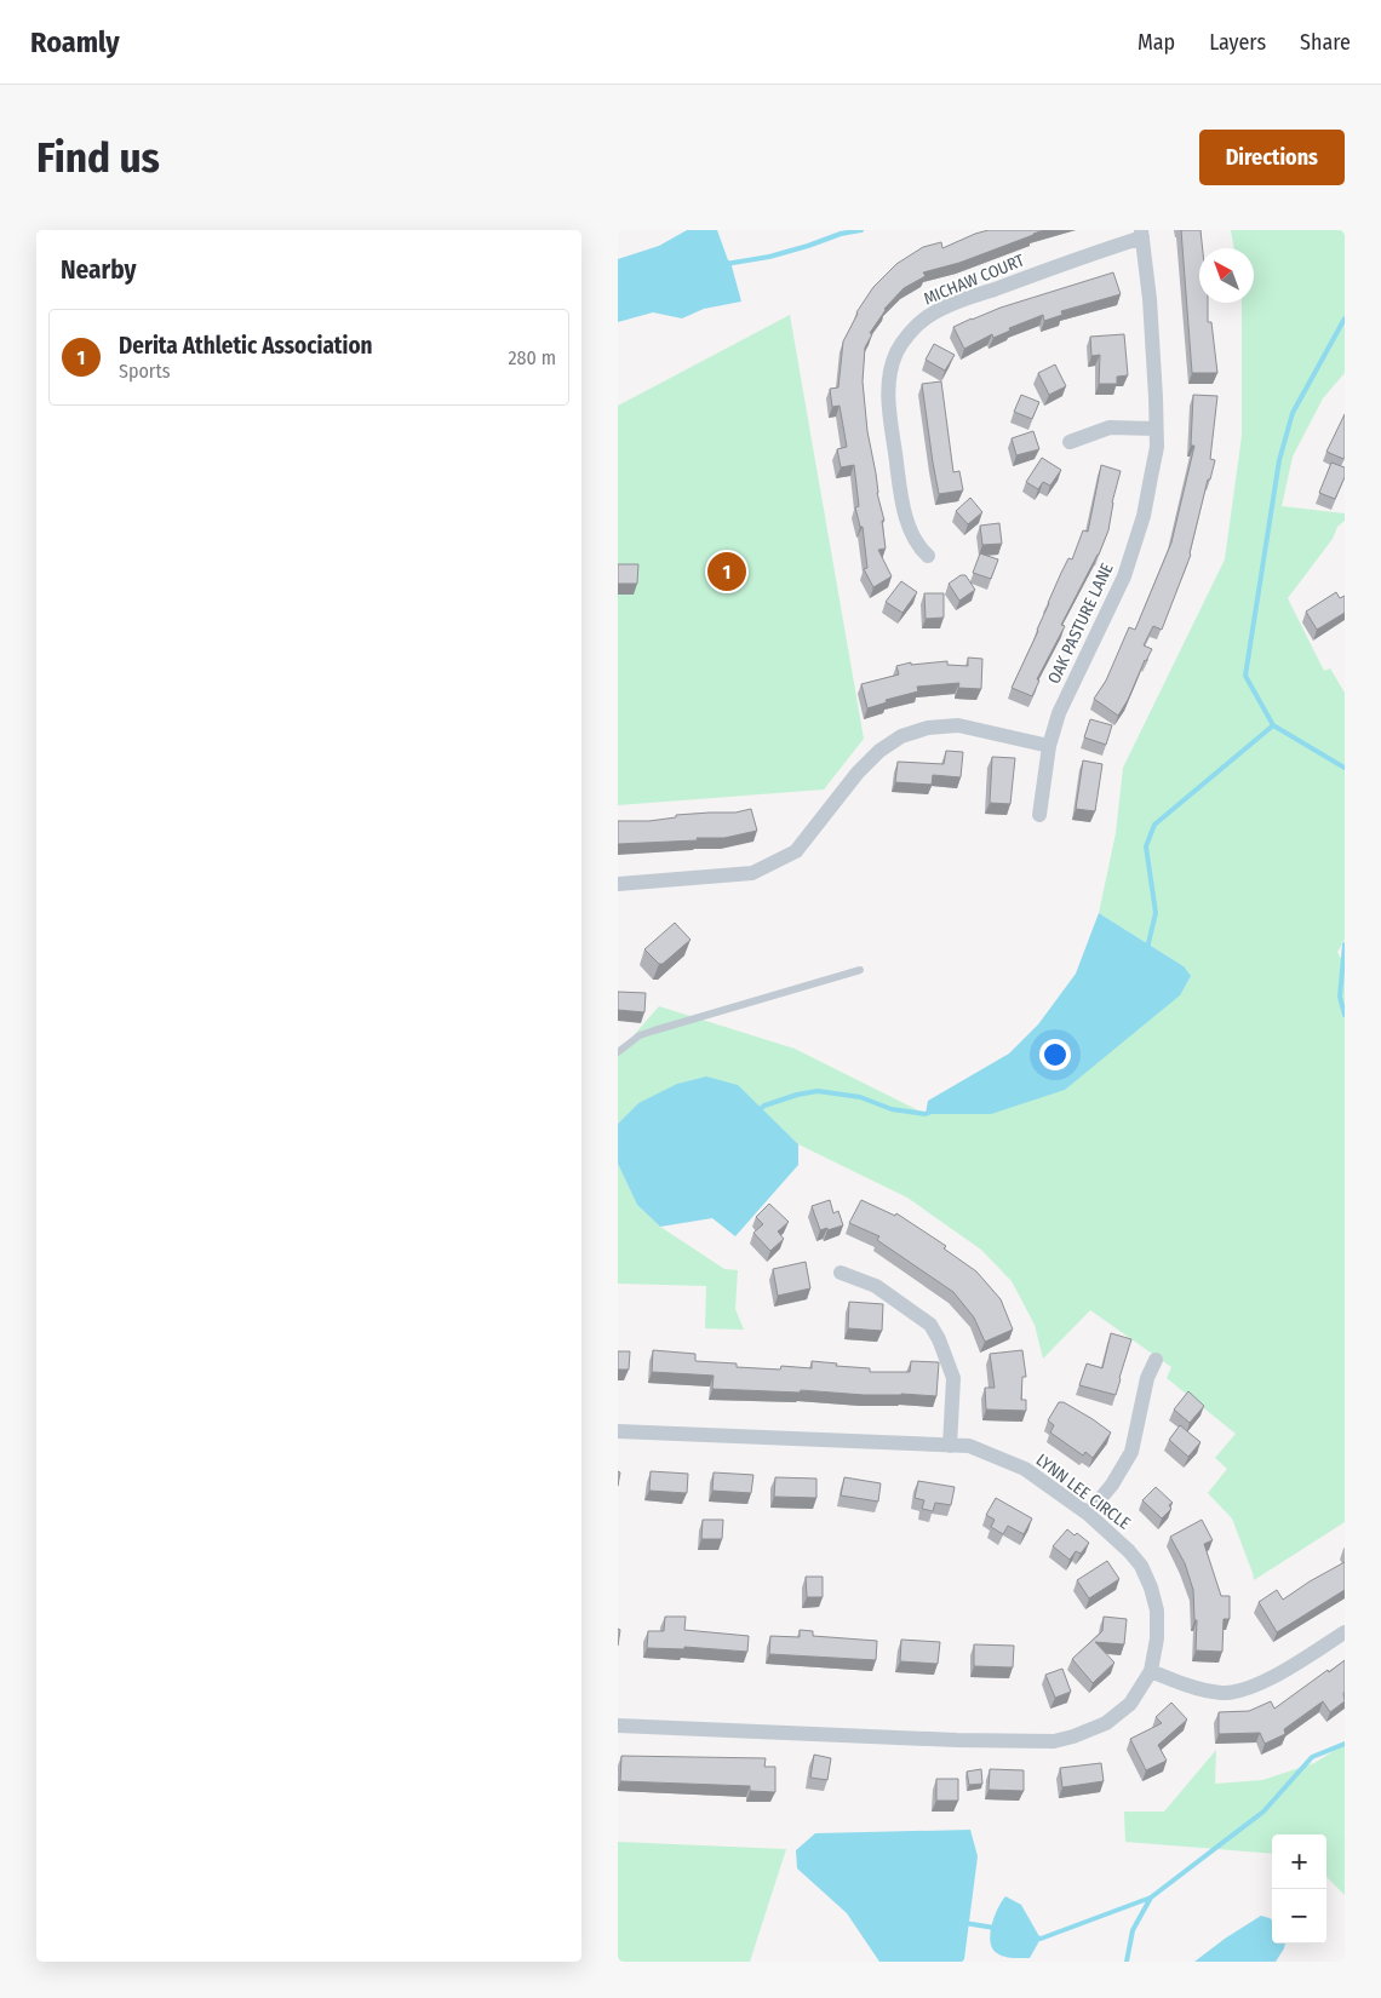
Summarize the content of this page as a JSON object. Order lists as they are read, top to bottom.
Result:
{
  "streets": {
    "street": ["MICHAW COURT", "OAK PASTURE LANE", "LYNN LEE CIRCLE"]
  },
  "crossings": [
    ["MICHAW COURT", "OAK PASTURE LANE"]
  ],
  "north": "top left",
  "page": {
    "header": "Roamly",
    "nav": ["Map", "Layers", "Share"],
    "buttons": "Directions",
    "title": "Find us",
    "heading": "Nearby",
    "list": [
      {
        "mark": "1",
        "name": "Derita Athletic Association",
        "note": "Sports",
        "value": "280 m"
      }
    ],
    "pins": "1",
    "map_buttons": ["+", "−"]
  }
}
